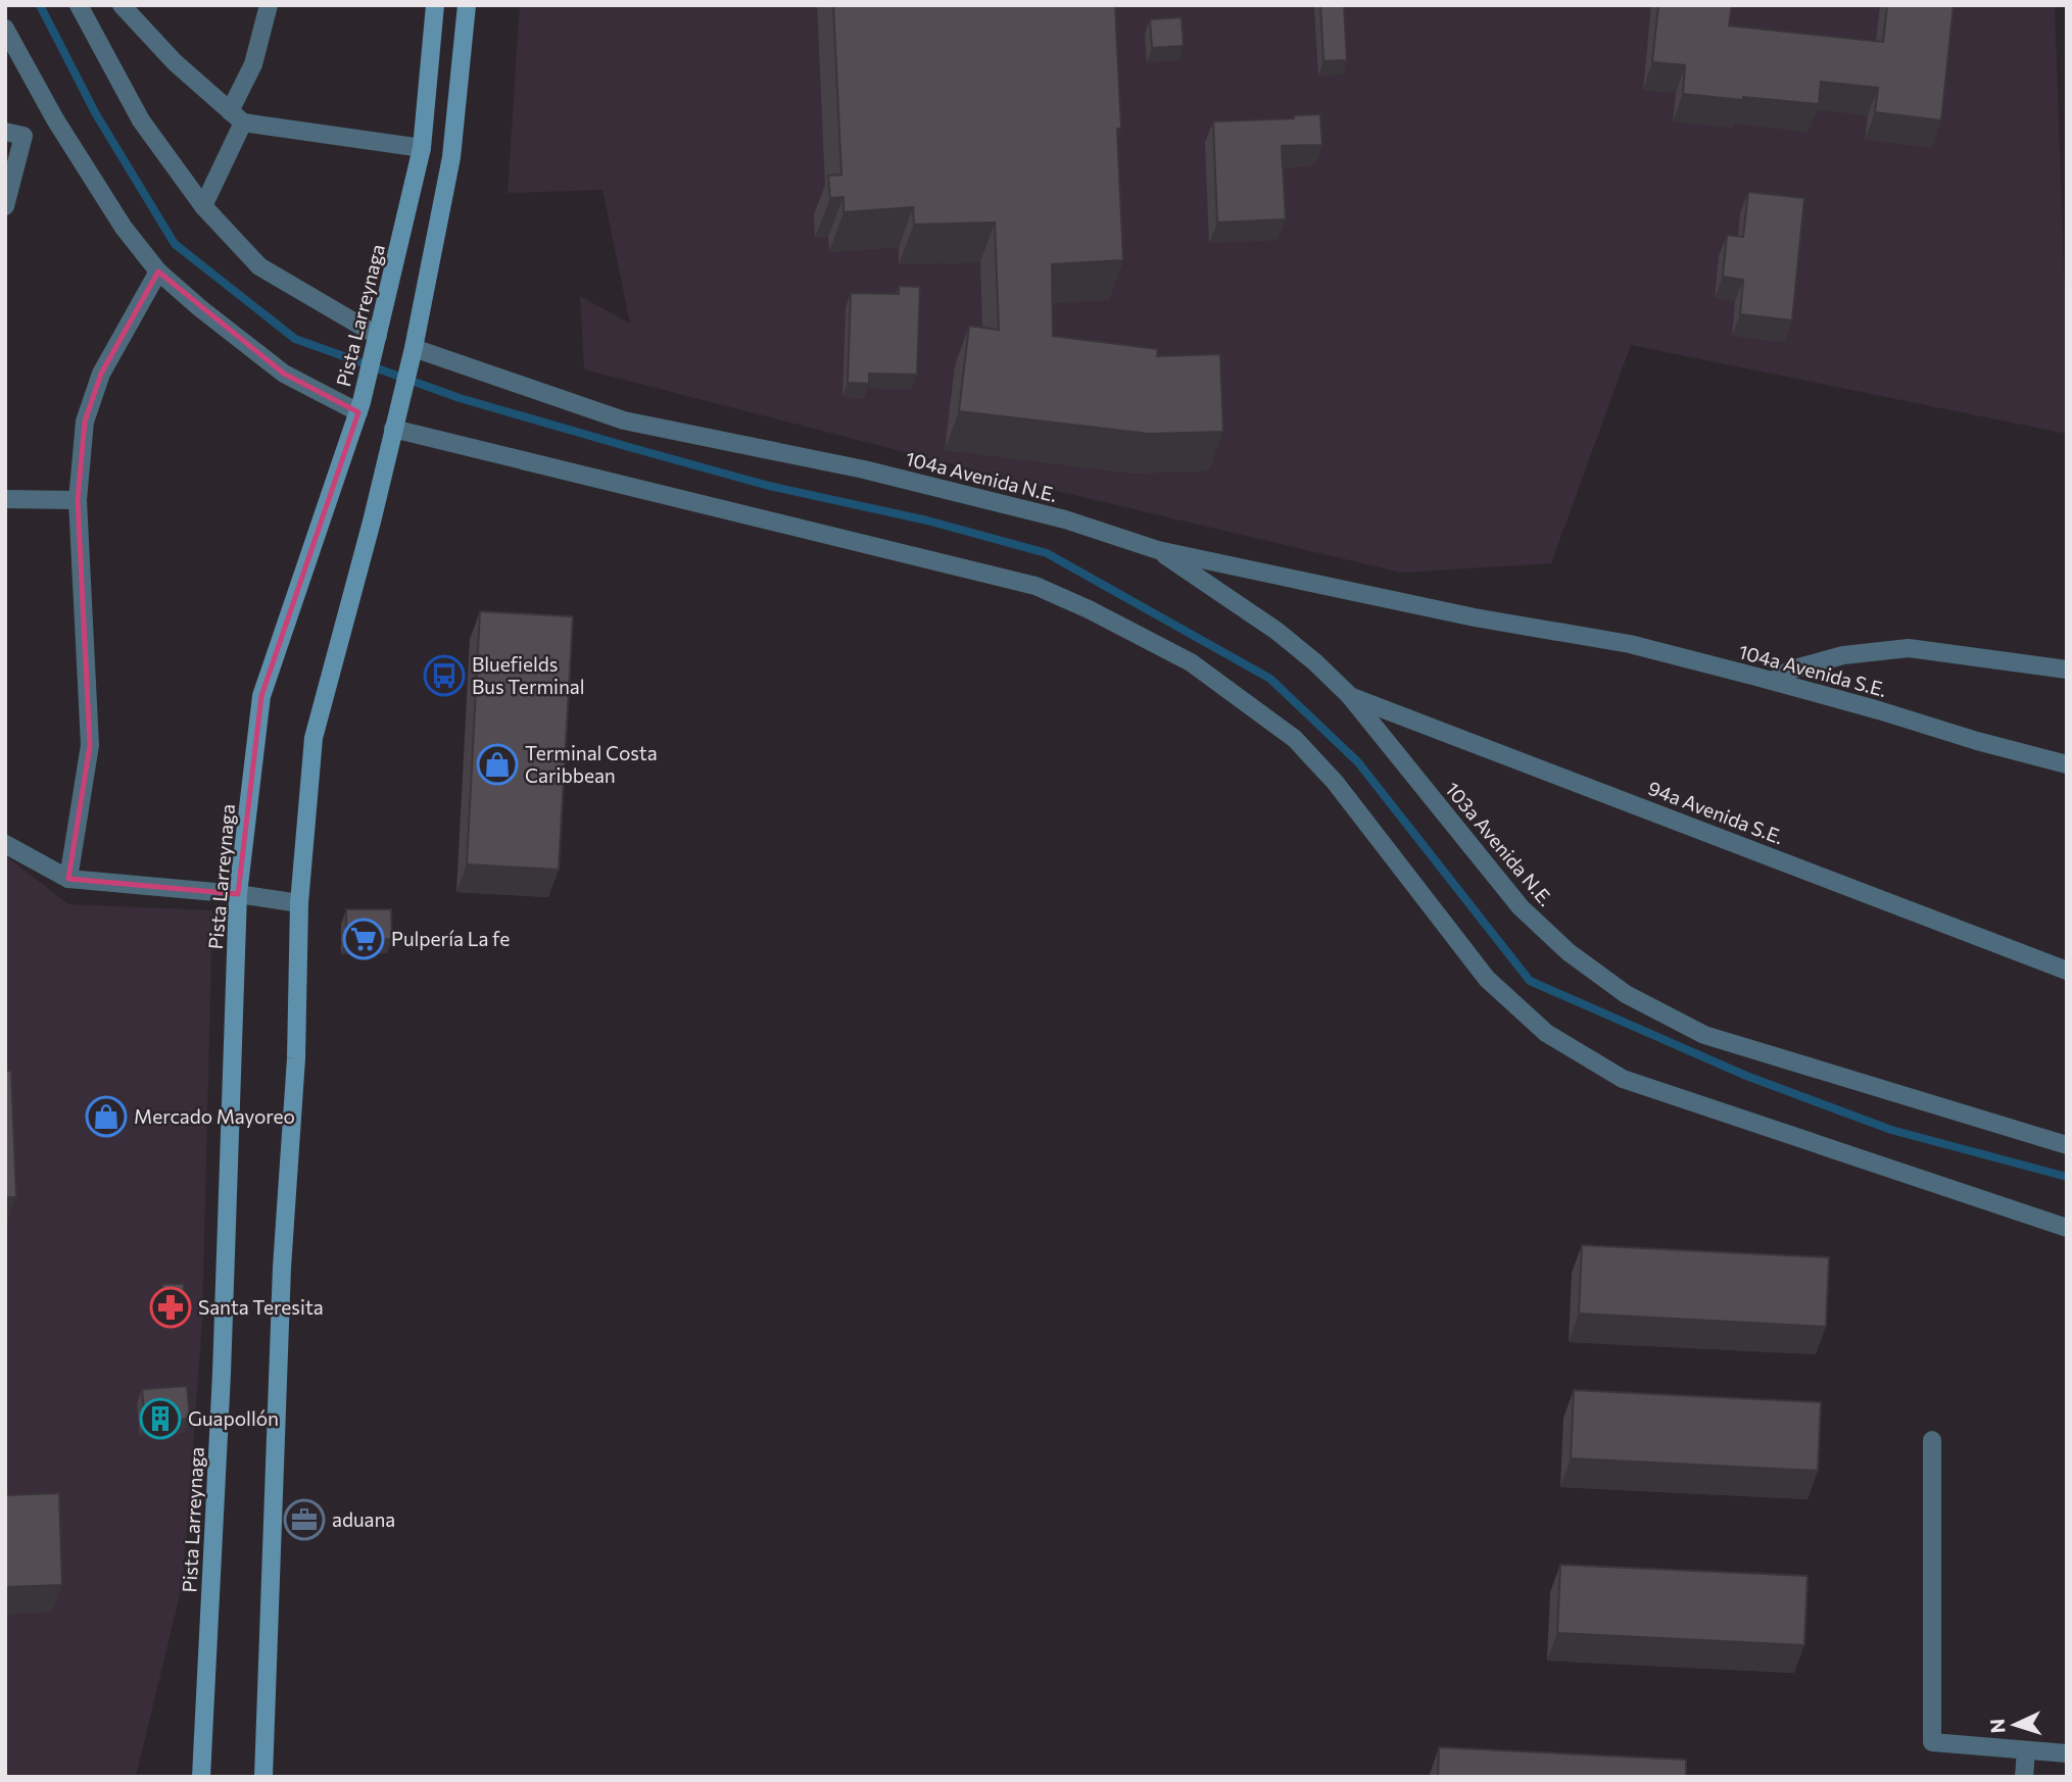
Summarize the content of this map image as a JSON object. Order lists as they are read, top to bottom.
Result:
{
  "streets": {
    "main road": ["Pista Larreynaga"],
    "street": [
      "104a Avenida N.E.",
      "104a Avenida S.E.",
      "94a Avenida S.E.",
      "103a Avenida N.E."
    ]
  },
  "crossings": [
    ["104a Avenida N.E.", "104a Avenida S.E."],
    ["104a Avenida N.E.", "103a Avenida N.E."],
    ["94a Avenida S.E.", "103a Avenida N.E."]
  ],
  "places": {
    "bus stop": ["Bluefields Bus Terminal"],
    "shop": ["Terminal Costa Caribbean", "Mercado Mayoreo"],
    "supermarket": ["Pulpería La fe"],
    "pharmacy": ["Santa Teresita"],
    "building": ["Guapollón"],
    "office": ["aduana"]
  },
  "north": "left"
}
